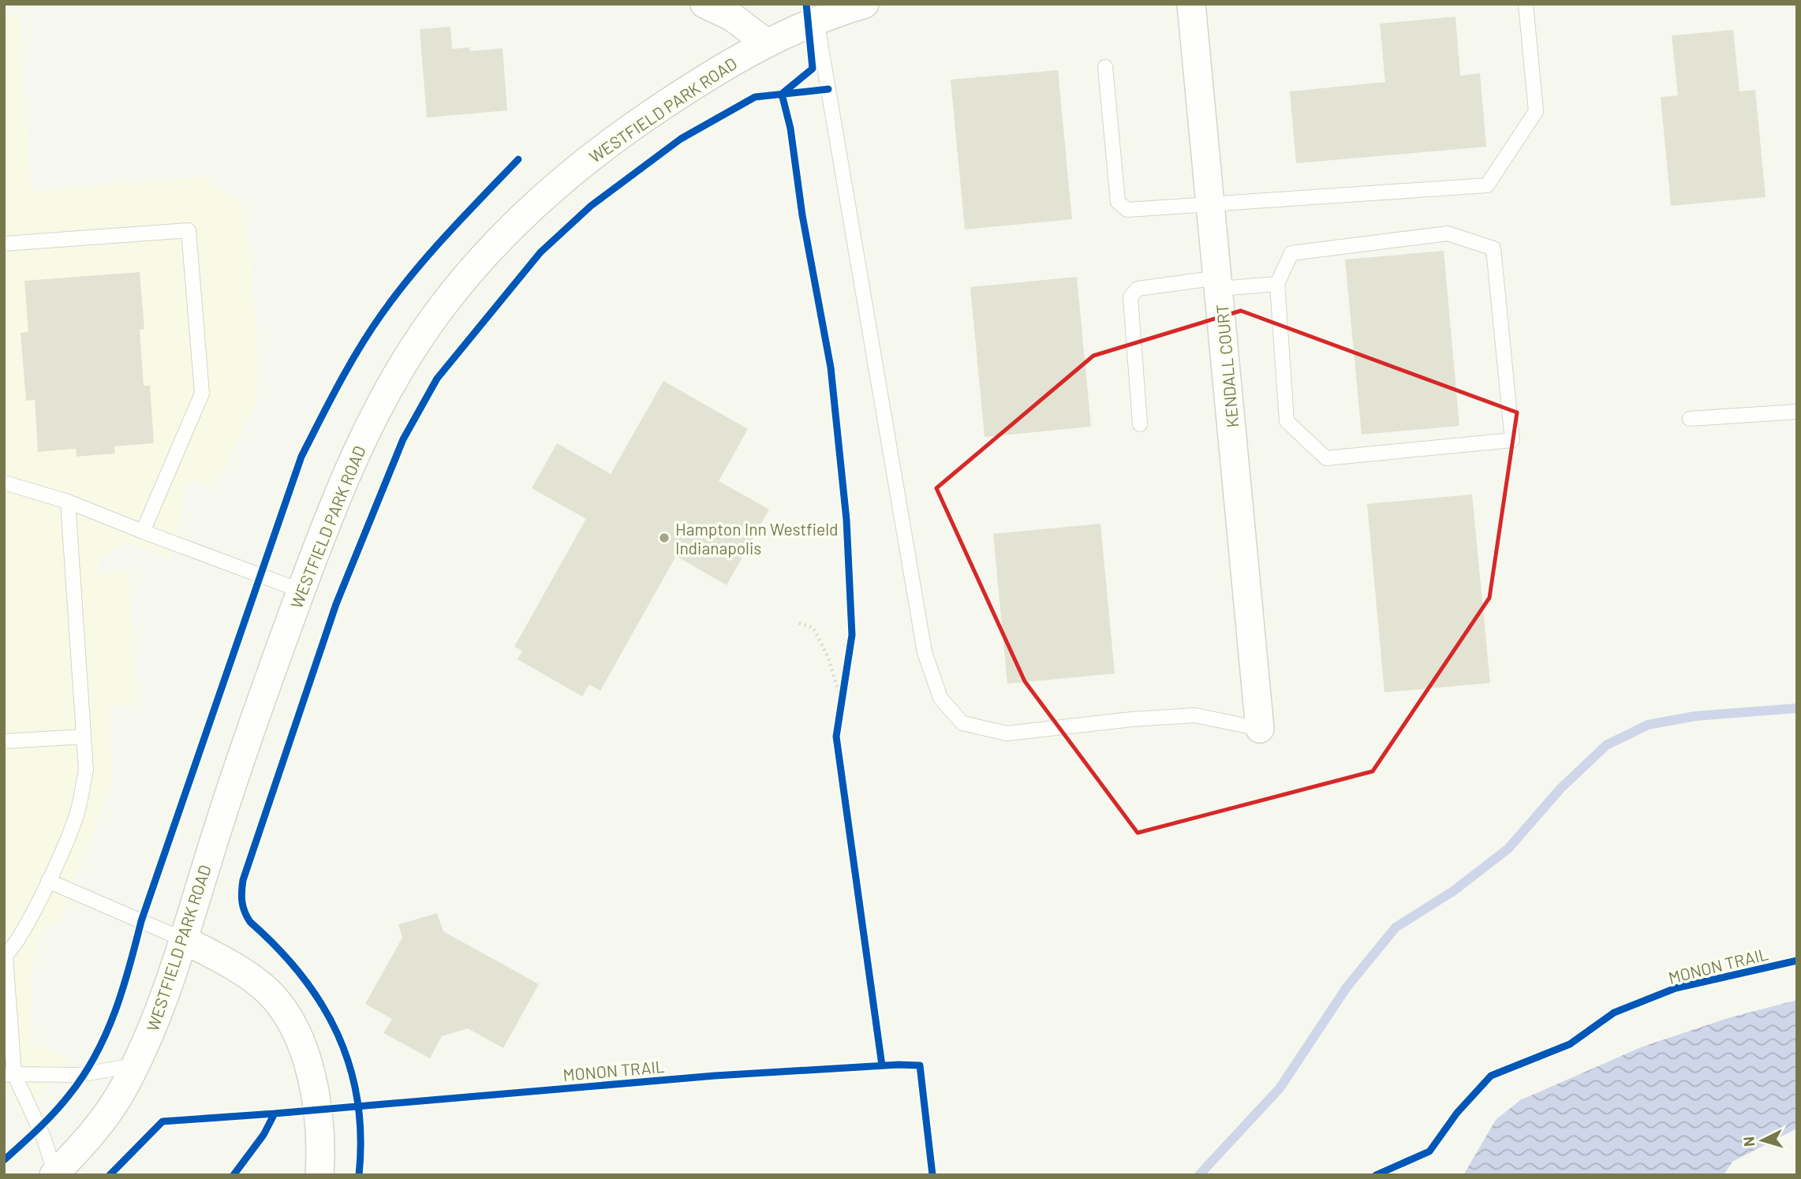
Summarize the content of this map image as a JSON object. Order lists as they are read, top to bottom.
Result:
{
  "streets": {
    "street": ["WESTFIELD PARK ROAD", "KENDALL COURT"],
    "cycle path": ["MONON TRAIL"]
  },
  "places": ["Hampton Inn Westfield Indianapolis"],
  "north": "left"
}
